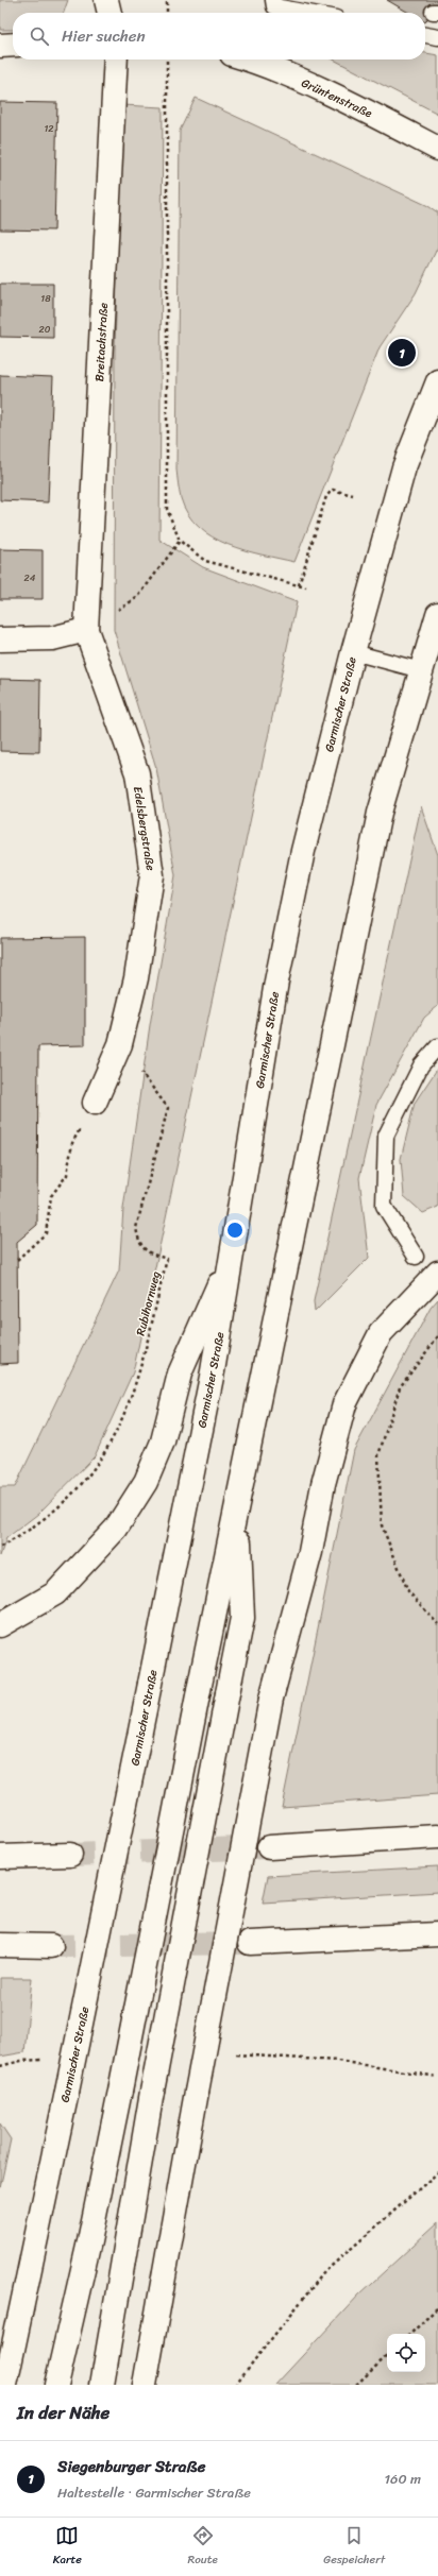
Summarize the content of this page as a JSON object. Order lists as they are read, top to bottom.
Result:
{
  "streets": {
    "main road": [
      "Grüntenstraße",
      "Breitachstraße",
      "Garmischer Straße",
      "Edelsbergstraße"
    ],
    "path": ["Rubihornweg"]
  },
  "crossings": [
    ["Breitachstraße", "Edelsbergstraße"],
    ["Edelsbergstraße", "Rubihornweg"]
  ],
  "house_numbers": [
    "12",
    "18",
    "20",
    "24"
  ],
  "page": {
    "search": "Hier suchen",
    "pins": "1",
    "heading": "In der Nähe",
    "list": [
      {
        "mark": "1",
        "name": "Siegenburger Straße",
        "note": "Haltestelle · Garmischer Straße",
        "value": "160 m"
      }
    ],
    "nav": ["Karte", "Route", "Gespeichert"]
  }
}
